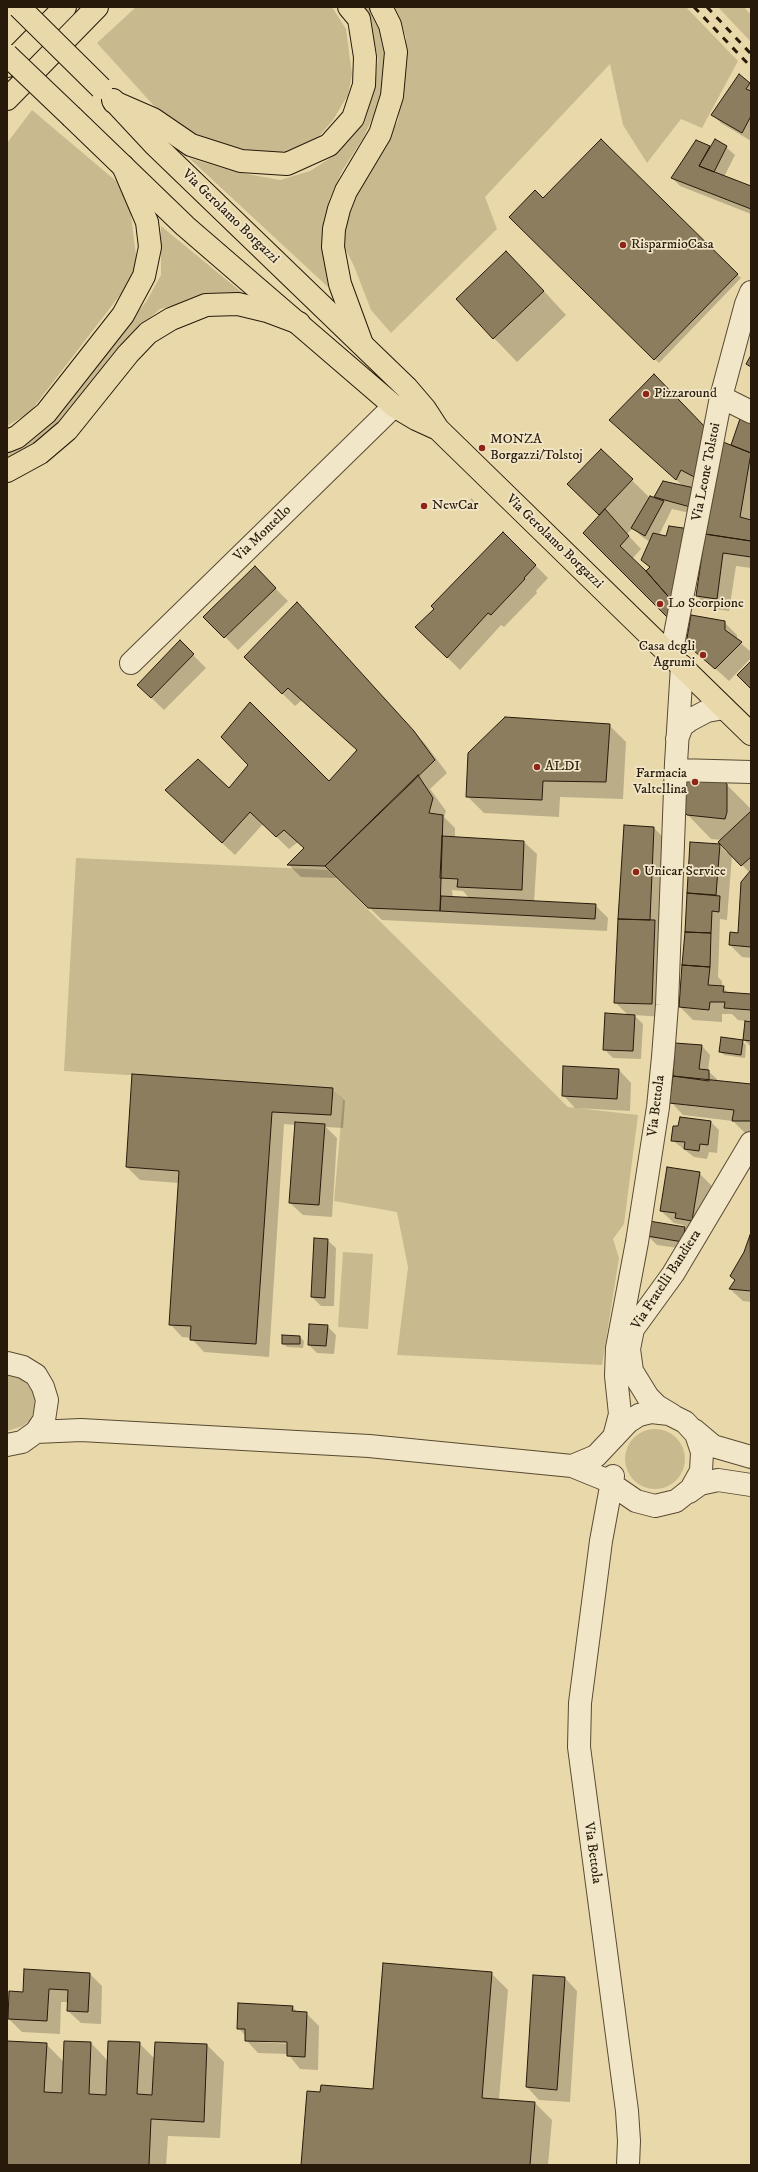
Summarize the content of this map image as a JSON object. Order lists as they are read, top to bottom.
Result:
{
  "streets": {
    "main road": ["Via Gerolamo Borgazzi"],
    "street": [
      "Via Leone Tolstoi",
      "Via Montello",
      "Via Bettola",
      "Via Fratelli Bandiera"
    ]
  },
  "crossings": [
    ["Via Gerolamo Borgazzi", "Via Leone Tolstoi"],
    ["Via Gerolamo Borgazzi", "Via Montello"],
    ["Via Gerolamo Borgazzi", "Via Bettola"],
    ["Via Leone Tolstoi", "Via Bettola"],
    ["Via Bettola", "Via Fratelli Bandiera"]
  ],
  "places": [
    "RisparmioCasa",
    "Pizzaround",
    "MONZA Borgazzi/Tolstoj",
    "NewCar",
    "Lo Scorpione",
    "Casa degli Agrumi",
    "ALDI",
    "Farmacia Valtellina",
    "Unicar Service"
  ]
}
